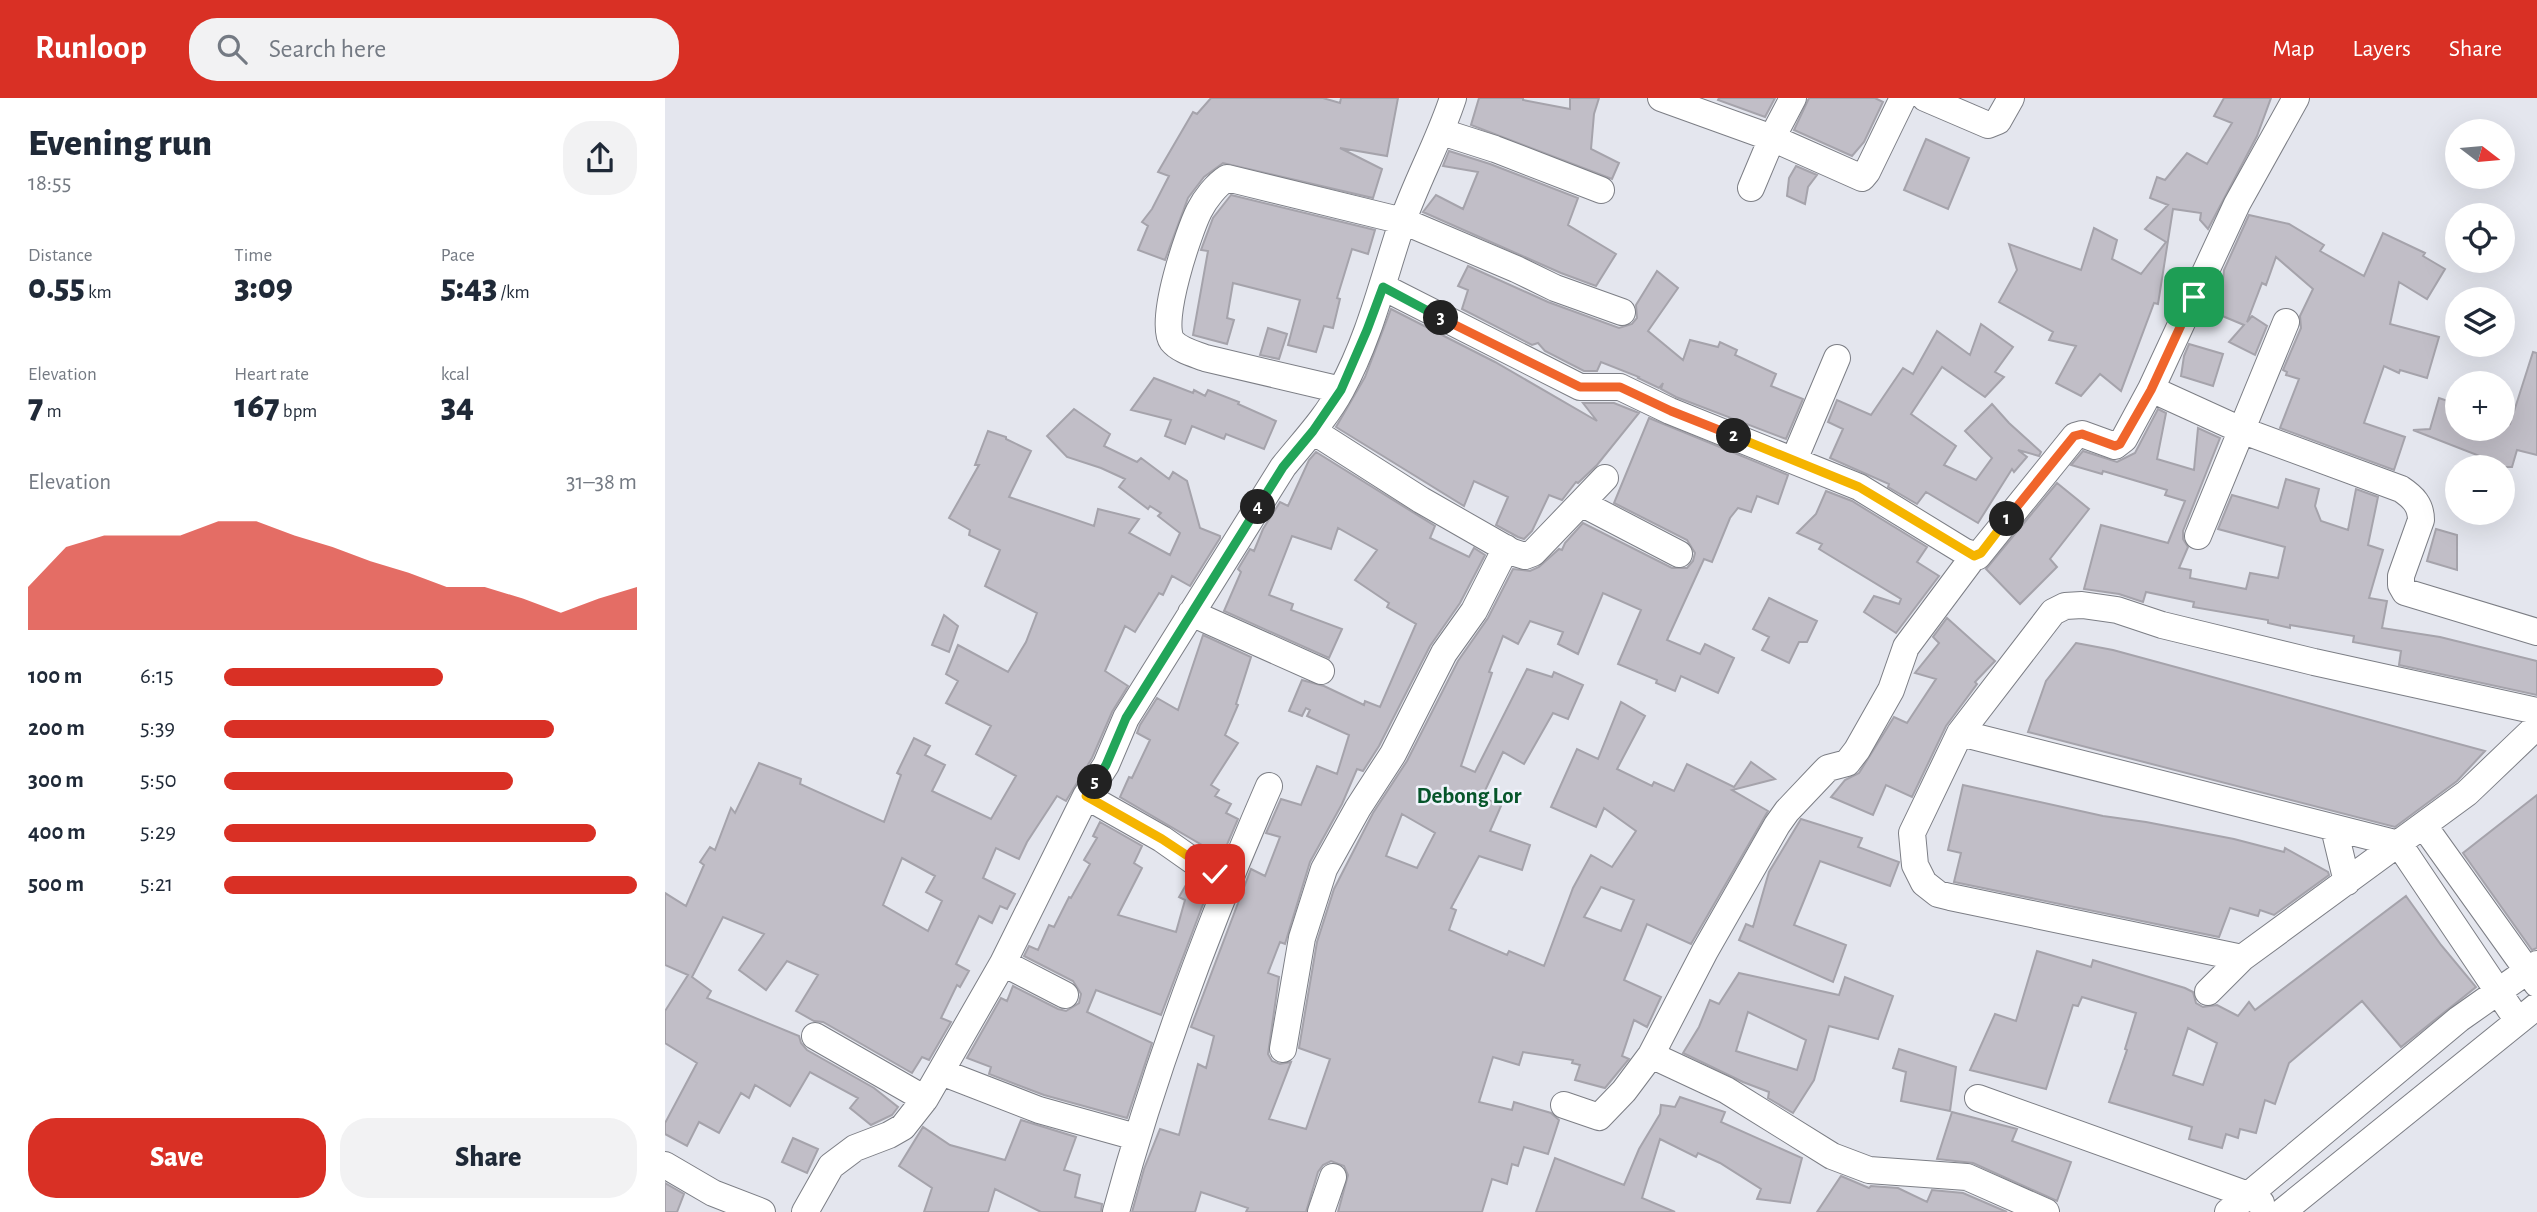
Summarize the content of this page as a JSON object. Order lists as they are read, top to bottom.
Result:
{
  "districts": ["Debong Lor"],
  "north": "right",
  "page": {
    "header": "Runloop",
    "search": "Search here",
    "nav": ["Map", "Layers", "Share"],
    "heading": ["Evening run", "18:55"],
    "map_buttons": ["+", "−"],
    "stats": [
      ["Distance", "0.55 km"],
      ["Time", "3:09"],
      ["Pace", "5:43 /km"],
      ["Elevation", "7 m"],
      ["Heart rate", "167 bpm"],
      ["kcal", "34"]
    ],
    "pins": [
      "3",
      "2",
      "4",
      "1",
      "5"
    ],
    "chart": ["Elevation", "31–38 m"],
    "list": [
      {
        "name": "100 m",
        "note": "6:15"
      },
      {
        "name": "200 m",
        "note": "5:39"
      },
      {
        "name": "300 m",
        "note": "5:50"
      },
      {
        "name": "400 m",
        "note": "5:29"
      },
      {
        "name": "500 m",
        "note": "5:21"
      }
    ],
    "buttons": ["Save", "Share"]
  }
}
